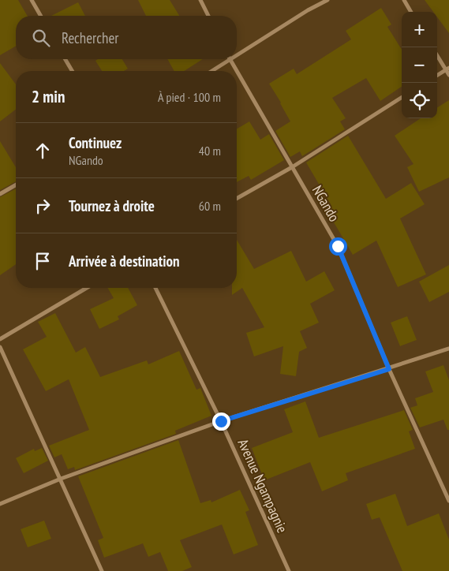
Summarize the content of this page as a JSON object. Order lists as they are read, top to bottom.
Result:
{
  "streets": {
    "street": ["NGando", "Avenue Ngampagnie"]
  },
  "page": {
    "map_buttons": ["+", "−"],
    "search": "Rechercher",
    "heading": ["2 min", "À pied · 100 m"],
    "list": [
      ["Continuez", "NGando", "40 m"],
      ["Tournez à droite", "60 m"],
      "Arrivée à destination"
    ]
  }
}
